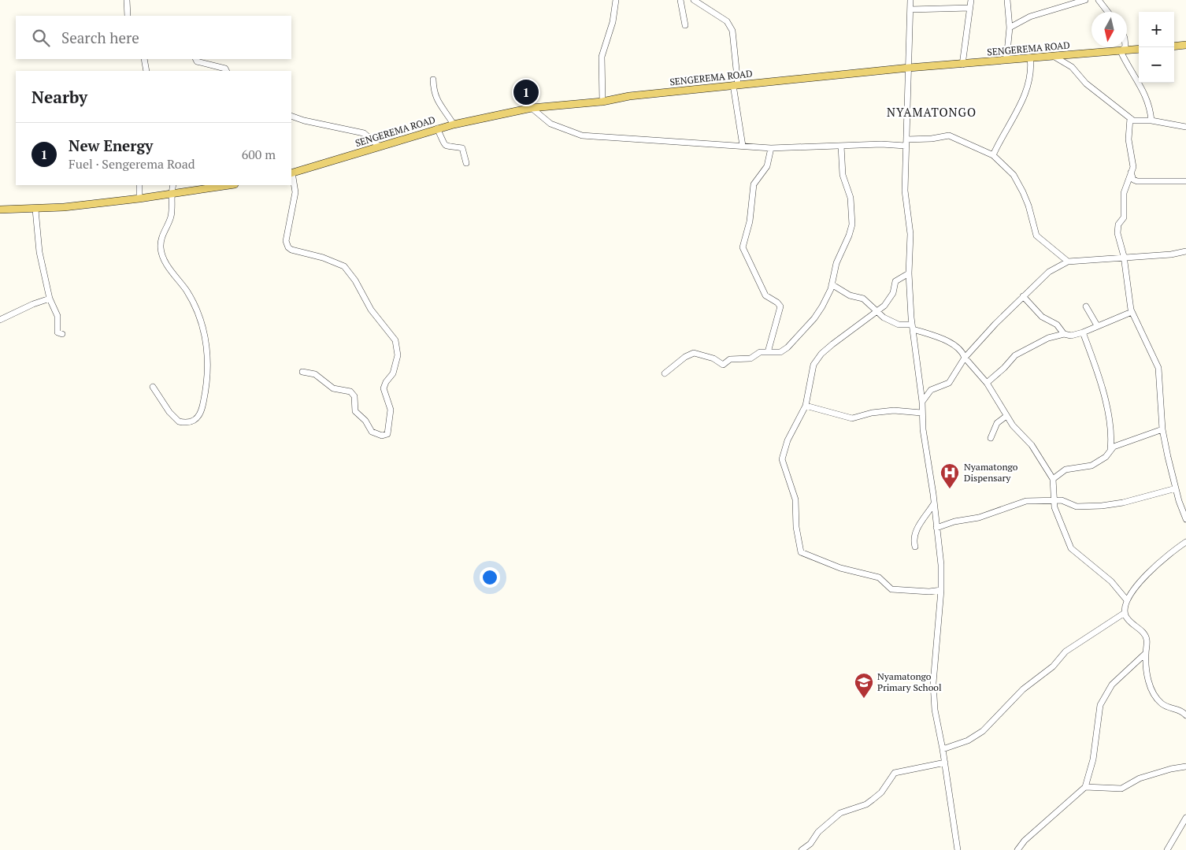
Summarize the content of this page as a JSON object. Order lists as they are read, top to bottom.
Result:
{
  "streets": {
    "main road": ["SENGEREMA ROAD"]
  },
  "districts": ["NYAMATONGO"],
  "places": {
    "hospital": ["Nyamatongo Dispensary"],
    "school or university": ["Nyamatongo Primary School"]
  },
  "north": "bottom",
  "page": {
    "map_buttons": ["+", "−"],
    "search": "Search here",
    "heading": "Nearby",
    "pins": "1",
    "list": [
      {
        "mark": "1",
        "name": "New Energy",
        "note": "Fuel · Sengerema Road",
        "value": "600 m"
      }
    ]
  }
}
